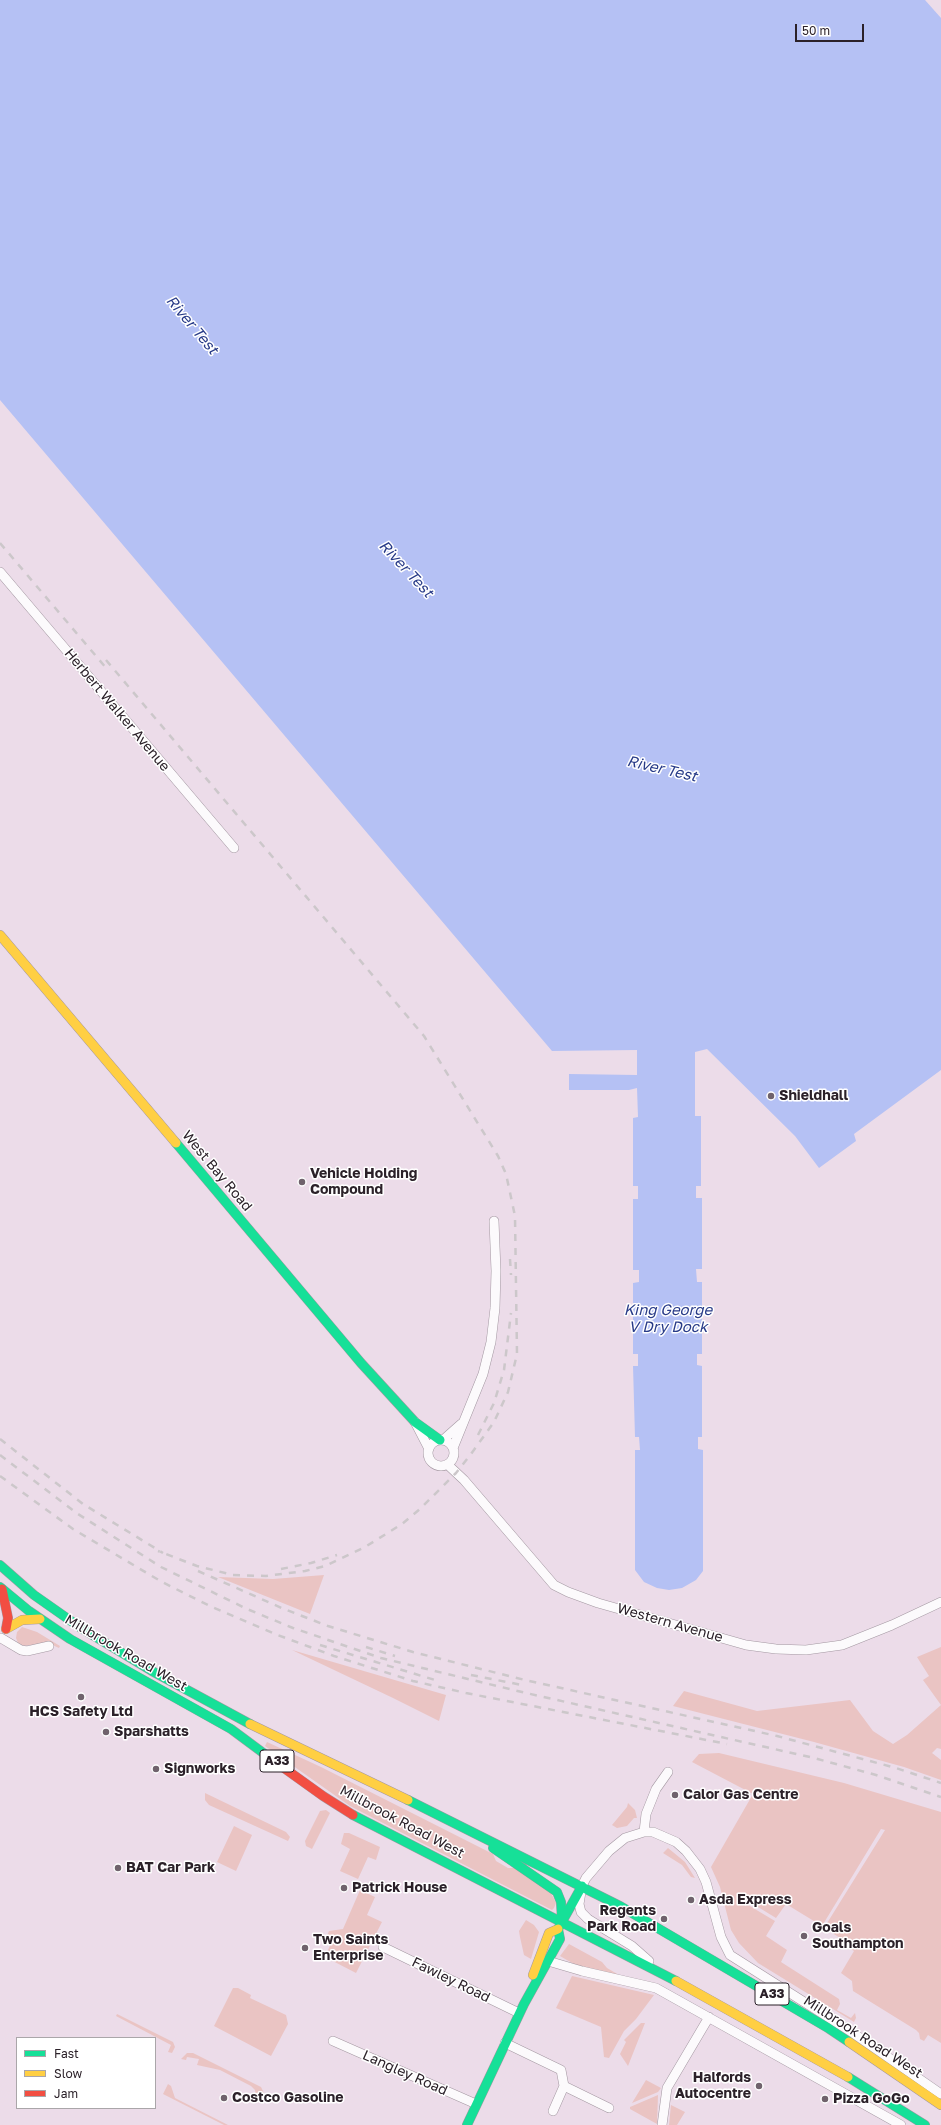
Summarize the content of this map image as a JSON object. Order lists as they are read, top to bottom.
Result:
{
  "streets": {
    "main road": ["West Bay Road", "Millbrook Road West", "A33"],
    "street": [
      "Herbert Walker Avenue",
      "Western Avenue",
      "Fawley Road",
      "Langley Road"
    ]
  },
  "crossings": [
    ["West Bay Road", "Western Avenue"]
  ],
  "water": ["River Test", "King George V Dry Dock"],
  "places": [
    "Shieldhall",
    "Vehicle Holding Compound",
    "HCS Safety Ltd",
    "Sparshatts",
    "Signworks",
    "Calor Gas Centre",
    "BAT Car Park",
    "Patrick House",
    "Asda Express",
    "Regents Park Road",
    "Goals Southampton",
    "Two Saints Enterprise",
    "Halfords Autocentre",
    "Costco Gasoline",
    "Pizza GoGo"
  ],
  "legend": ["Fast", "Slow", "Jam"],
  "scale_bar": "50 m"
}
